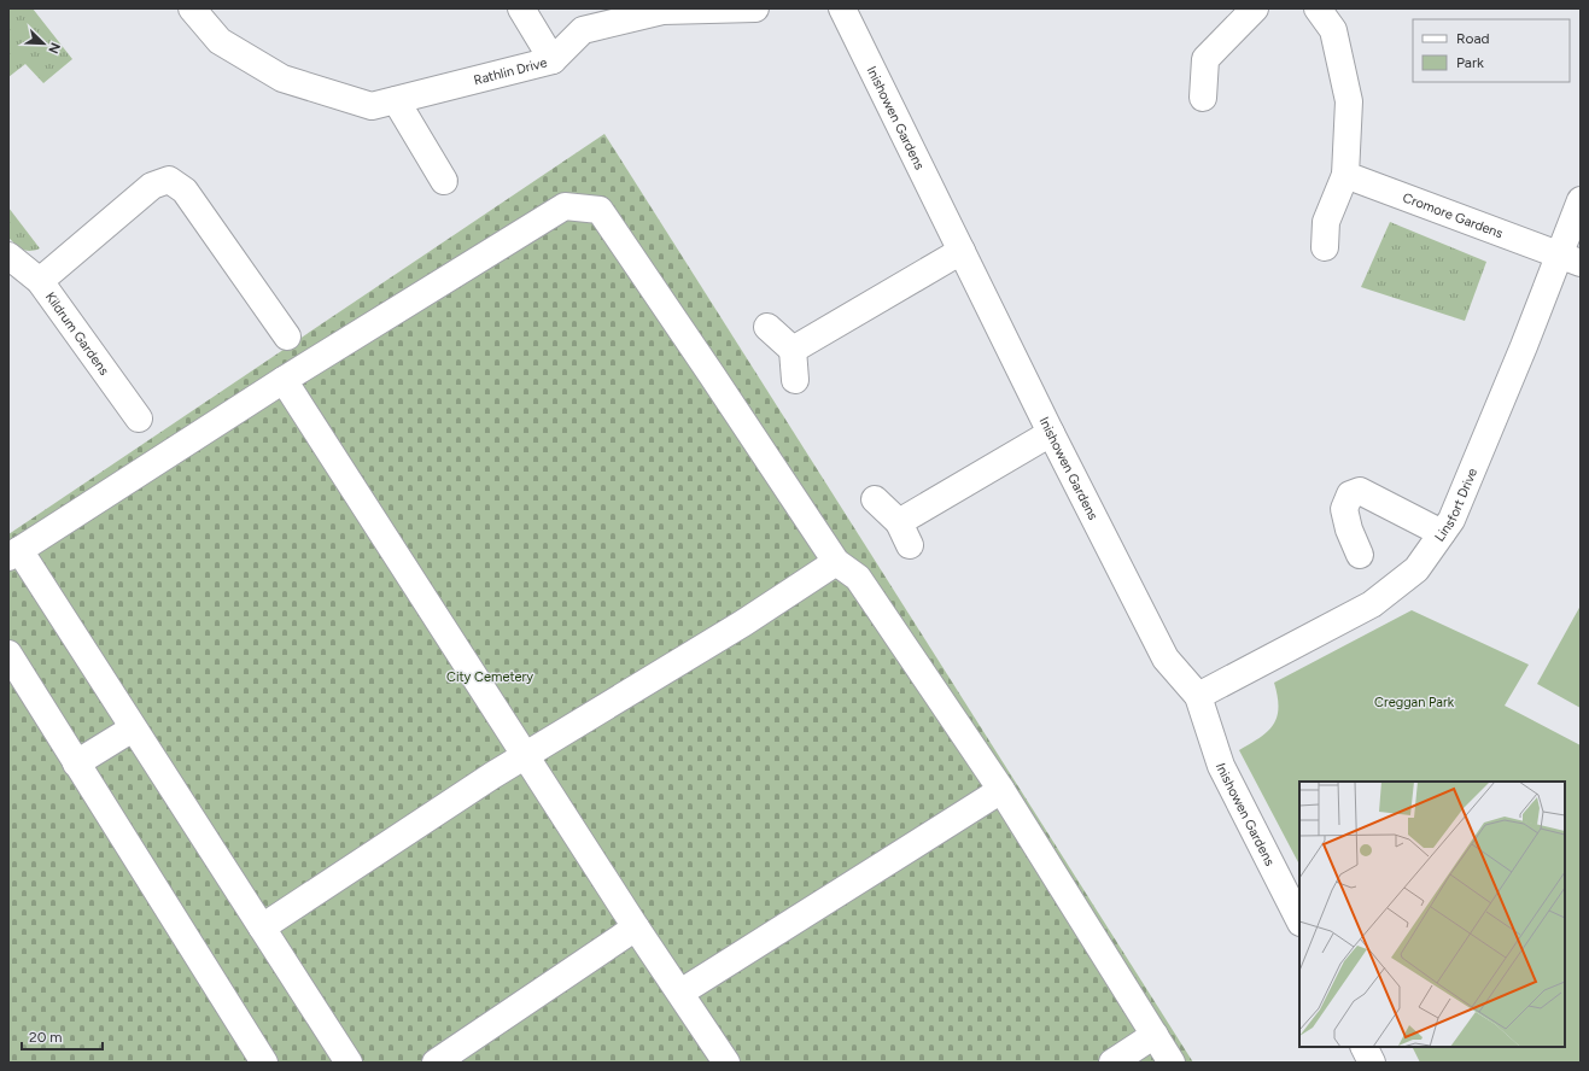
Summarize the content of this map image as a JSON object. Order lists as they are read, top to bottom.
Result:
{
  "streets": {
    "street": [
      "Rathlin Drive",
      "Inishowen Gardens",
      "Cromore Gardens",
      "Kildrum Gardens",
      "Linsfort Drive"
    ]
  },
  "crossings": [
    ["Inishowen Gardens", "Linsfort Drive"],
    ["Cromore Gardens", "Linsfort Drive"]
  ],
  "parks": ["City Cemetery", "Creggan Park"],
  "legend": ["Road", "Park"],
  "scale_bar": "20 m",
  "north": "bottom right"
}
